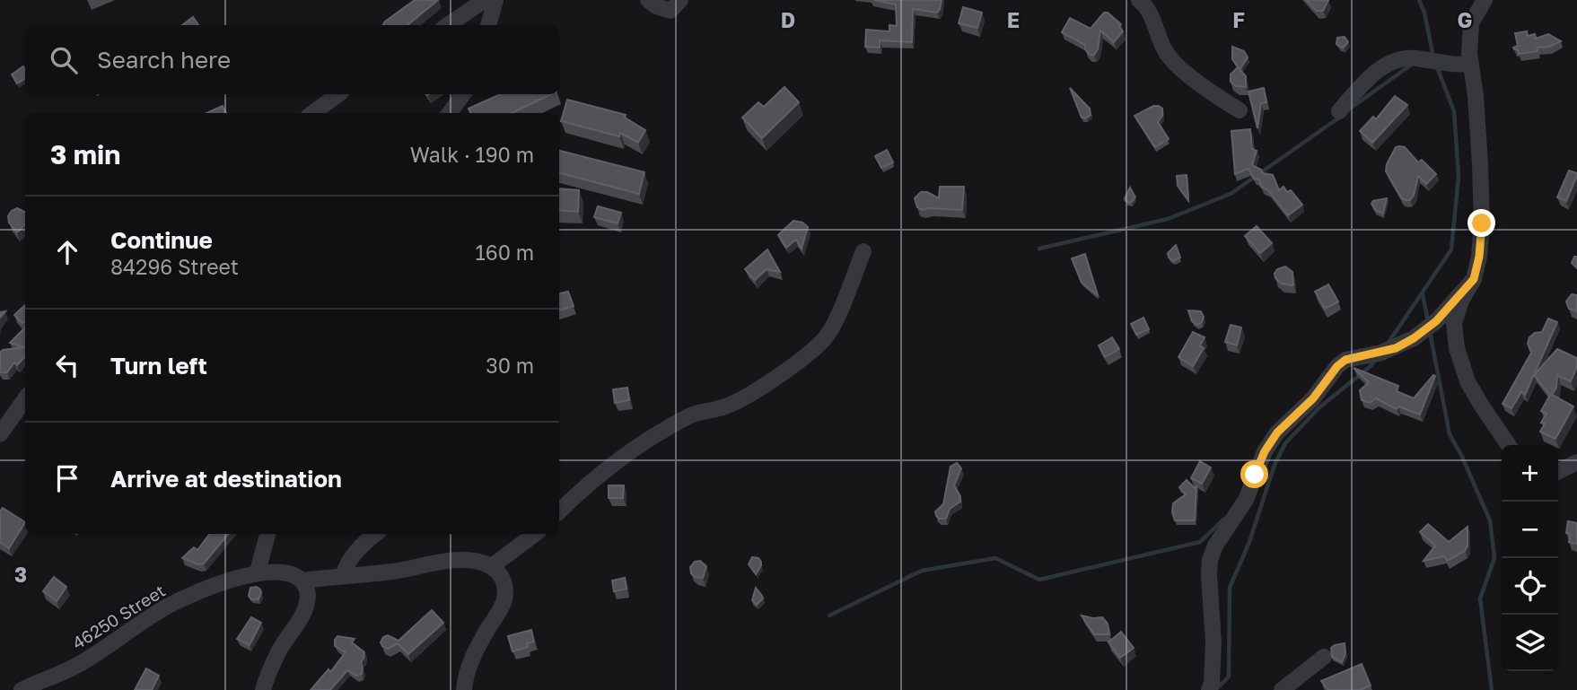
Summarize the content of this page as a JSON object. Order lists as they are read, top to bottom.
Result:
{
  "streets": {
    "street": ["46250 Street"]
  },
  "page": {
    "search": "Search here",
    "heading": ["3 min", "Walk · 190 m"],
    "list": [
      ["Continue", "84296 Street", "160 m"],
      ["Turn left", "30 m"],
      "Arrive at destination"
    ],
    "map_buttons": ["+", "−"]
  },
  "grid": {
    "columns": [
      "D",
      "E",
      "F",
      "G"
    ],
    "rows": ["3"]
  }
}
